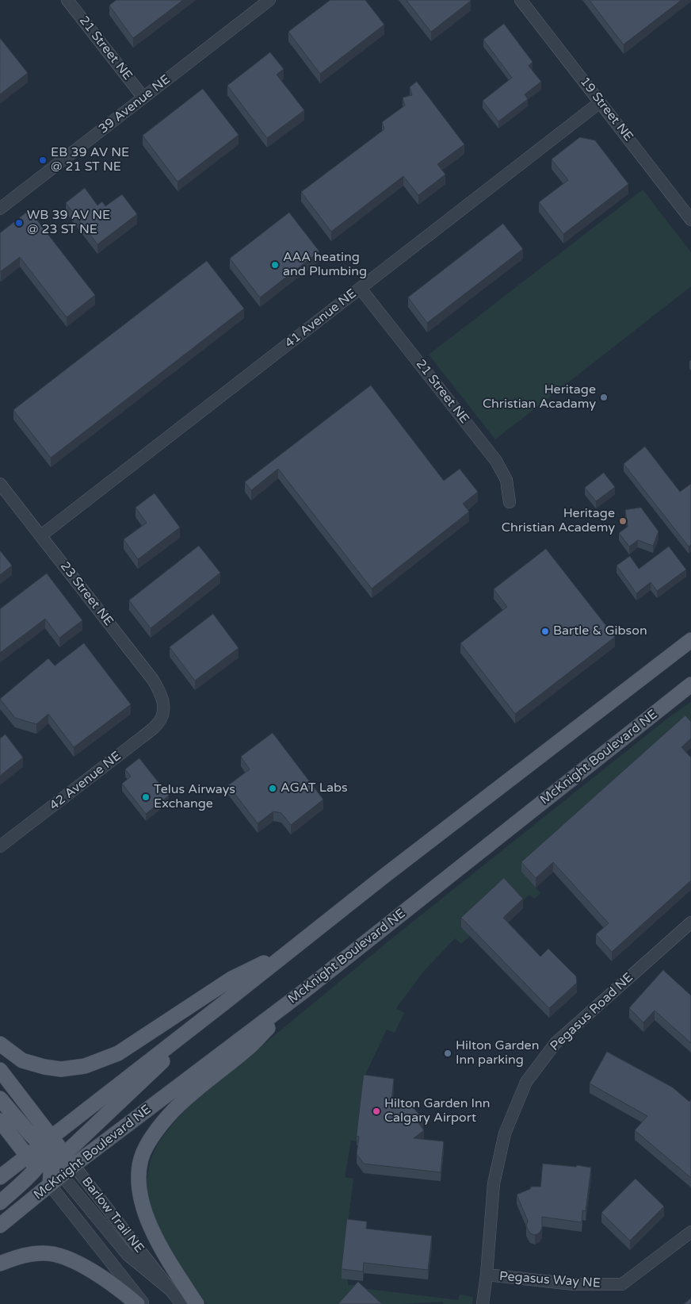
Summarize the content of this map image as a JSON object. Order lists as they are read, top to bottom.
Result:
{
  "streets": {
    "main road": ["McKnight Boulevard NE", "Barlow Trail NE"],
    "street": [
      "21 Street NE",
      "39 Avenue NE",
      "19 Street NE",
      "41 Avenue NE",
      "23 Street NE",
      "42 Avenue NE",
      "Pegasus Road NE",
      "Pegasus Way NE"
    ]
  },
  "crossings": [
    ["21 Street NE", "39 Avenue NE"],
    ["21 Street NE", "41 Avenue NE"],
    ["19 Street NE", "41 Avenue NE"],
    ["41 Avenue NE", "23 Street NE"],
    ["23 Street NE", "42 Avenue NE"],
    ["McKnight Boulevard NE", "Barlow Trail NE"],
    ["Pegasus Road NE", "Pegasus Way NE"]
  ],
  "places": [
    "EB 39 AV NE @ 21 ST NE",
    "WB 39 AV NE @ 23 ST NE",
    "AAA heating and Plumbing",
    "Heritage Christian Acadamy",
    "Heritage Christian Academy",
    "Bartle & Gibson",
    "AGAT Labs",
    "Telus Airways Exchange",
    "Hilton Garden Inn parking",
    "Hilton Garden Inn Calgary Airport"
  ]
}
